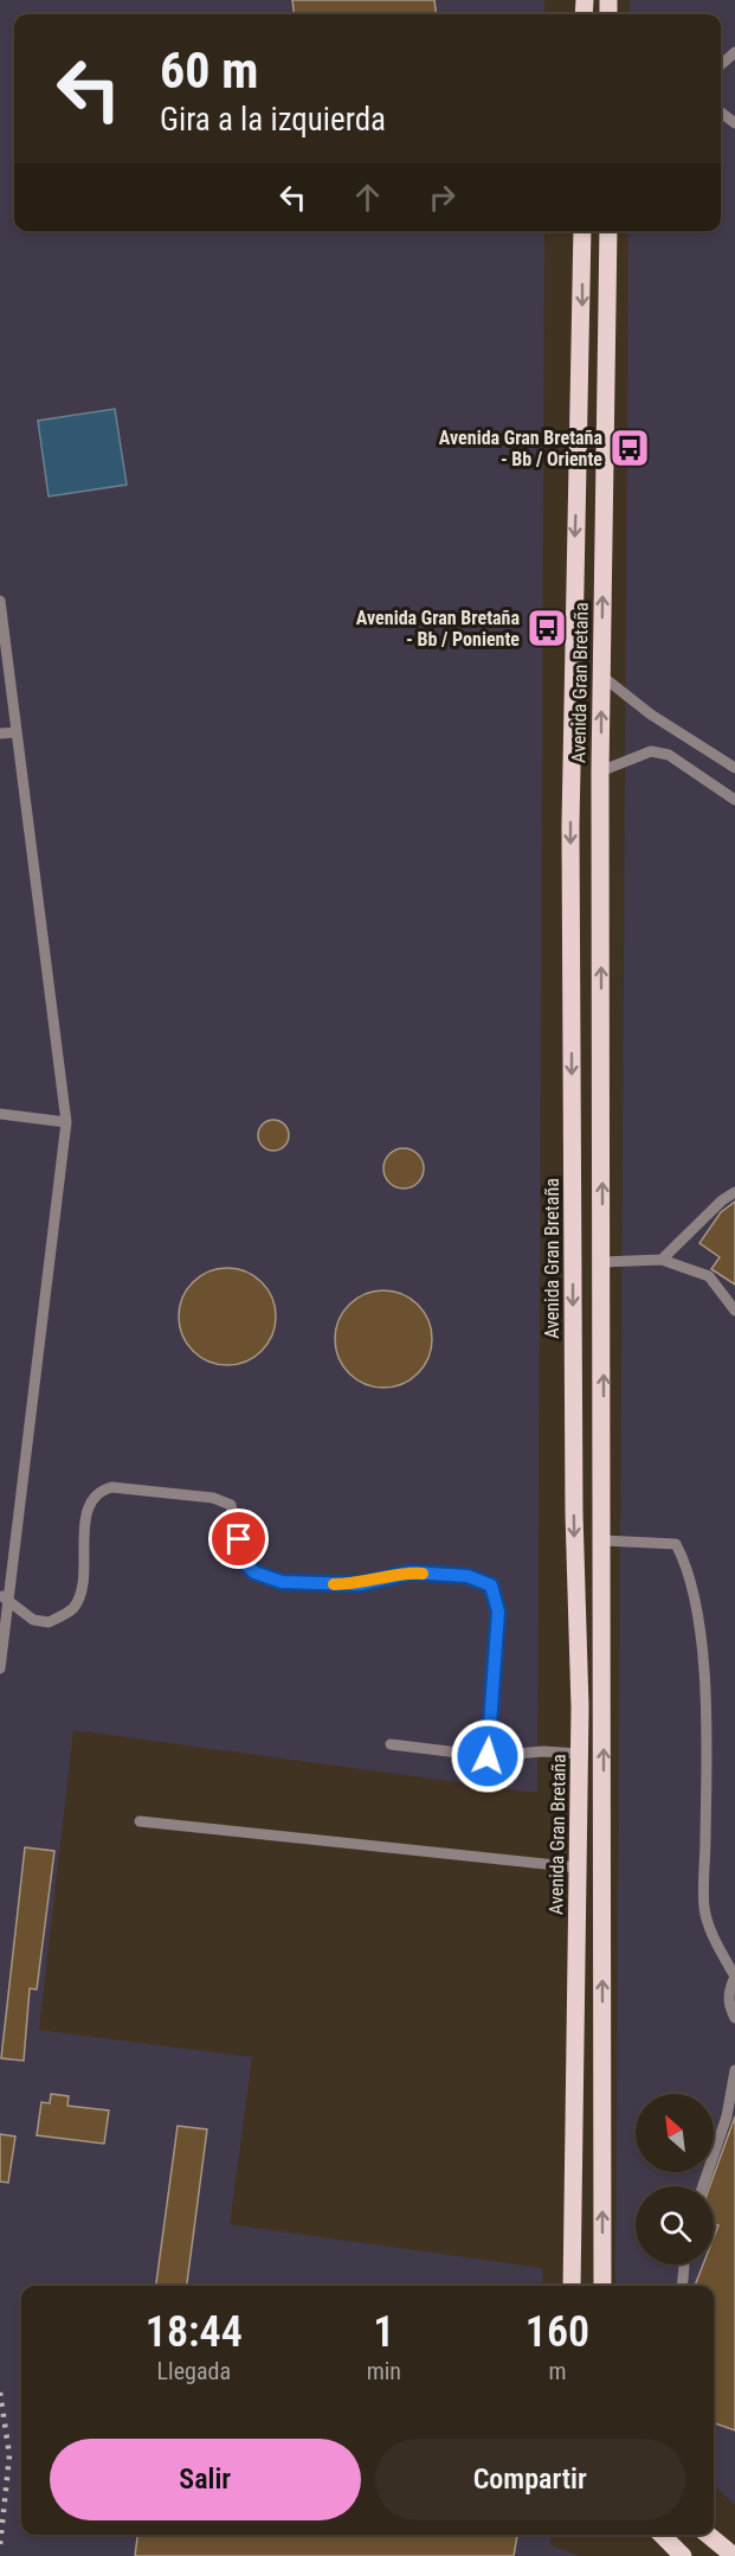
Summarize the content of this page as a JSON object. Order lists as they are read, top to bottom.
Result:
{
  "streets": {
    "main road": ["Avenida Gran Bretaña"]
  },
  "places": {
    "bus stop": ["Avenida Gran Bretaña - Bb / Oriente", "Avenida Gran Bretaña - Bb / Poniente"]
  },
  "north": "top left",
  "page": {
    "turn": ["60 m", "Gira a la izquierda"],
    "eta": [
      "18:44",
      "Llegada",
      "1",
      "min",
      "160",
      "m"
    ],
    "buttons": ["Salir", "Compartir"]
  }
}
